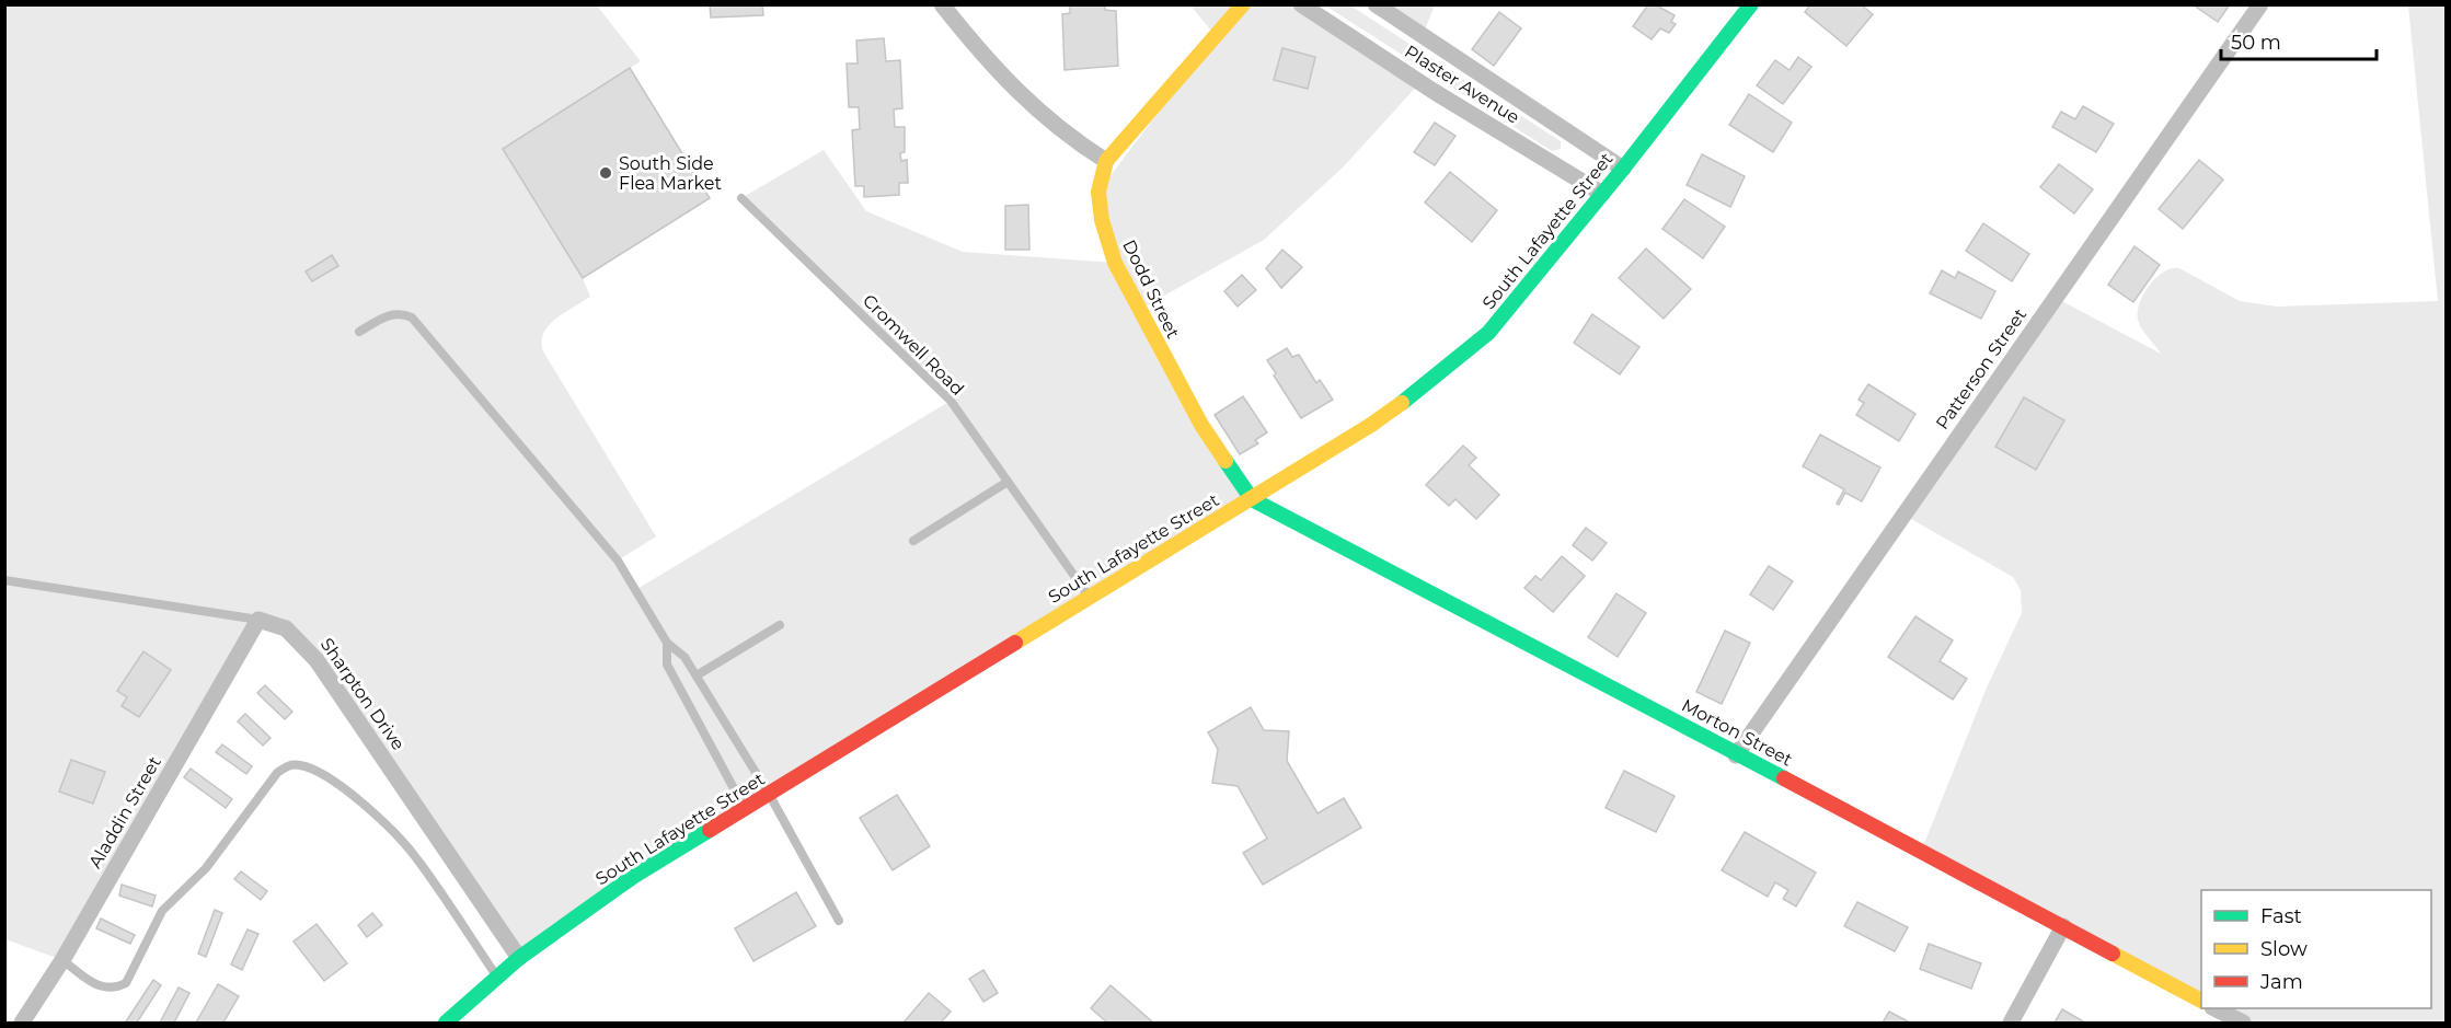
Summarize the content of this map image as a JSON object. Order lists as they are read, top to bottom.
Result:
{
  "streets": {
    "main road": ["South Lafayette Street", "Dodd Street", "Morton Street"],
    "street": [
      "Plaster Avenue",
      "Patterson Street",
      "Sharpton Drive",
      "Aladdin Street"
    ],
    "lane": ["Cromwell Road"]
  },
  "crossings": [
    ["Plaster Avenue", "South Lafayette Street"],
    ["South Lafayette Street", "Dodd Street"],
    ["South Lafayette Street", "Cromwell Road"],
    ["South Lafayette Street", "Sharpton Drive"],
    ["South Lafayette Street", "Morton Street"],
    ["Dodd Street", "Morton Street"],
    ["Patterson Street", "Morton Street"],
    ["Sharpton Drive", "Aladdin Street"]
  ],
  "places": ["South Side Flea Market"],
  "legend": ["Fast", "Slow", "Jam"],
  "scale_bar": "50 m"
}
